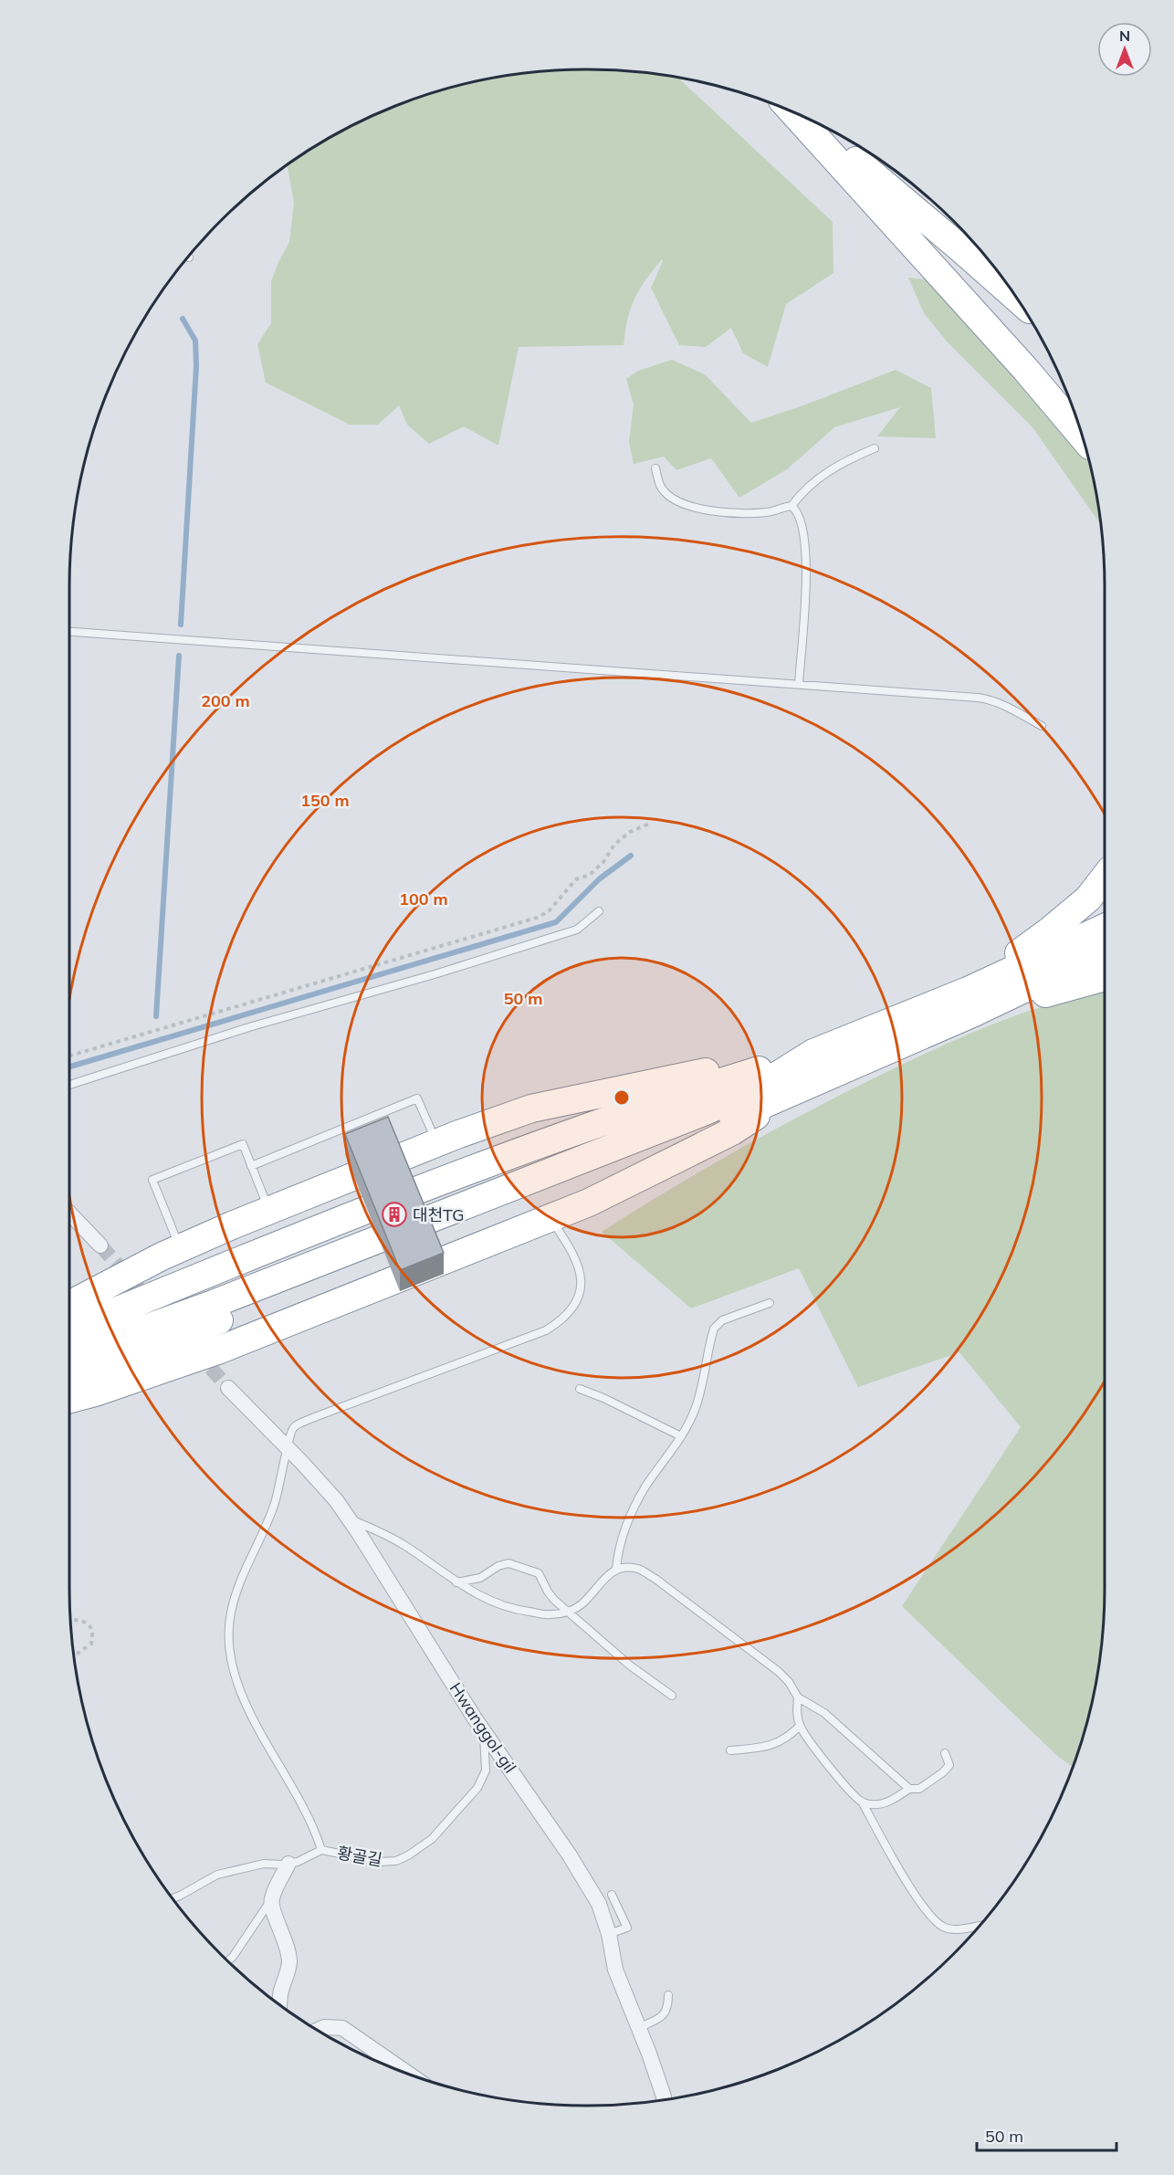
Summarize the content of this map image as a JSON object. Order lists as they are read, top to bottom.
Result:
{
  "streets": {
    "street": ["Hwanggol-gil"],
    "lane": ["황골길"]
  },
  "crossings": [
    ["Hwanggol-gil", "황골길"]
  ],
  "places": {
    "building": ["대천TG"]
  },
  "scale_bar": "50 m",
  "north": "top",
  "rings": [
    "200 m",
    "150 m",
    "100 m",
    "50 m"
  ]
}
